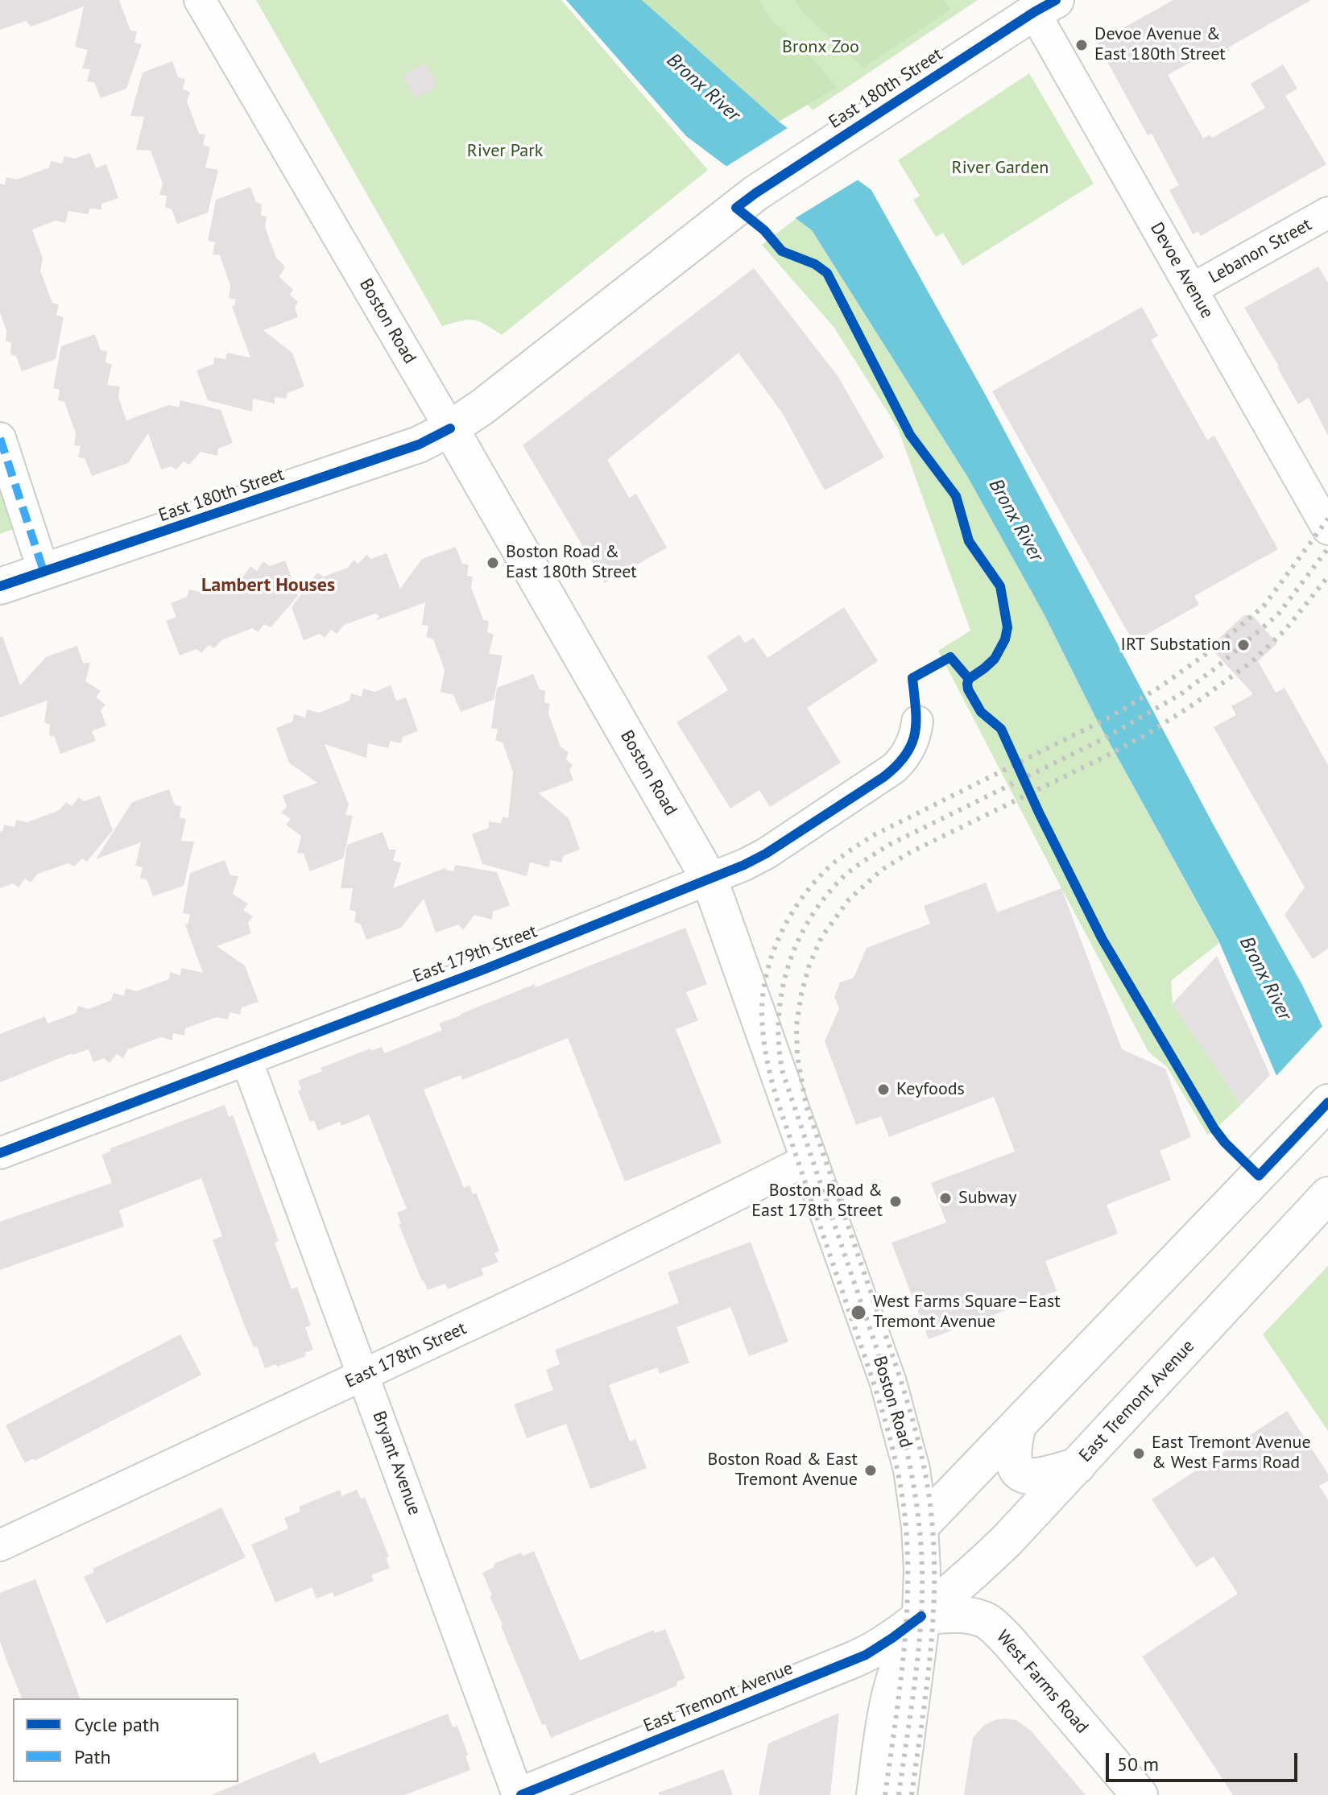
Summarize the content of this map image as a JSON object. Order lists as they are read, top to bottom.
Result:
{
  "streets": {
    "main road": [
      "East 180th Street",
      "Boston Road",
      "East Tremont Avenue",
      "West Farms Road"
    ],
    "street": [
      "Lebanon Street",
      "Devoe Avenue",
      "East 179th Street",
      "East 178th Street",
      "Bryant Avenue"
    ]
  },
  "crossings": [
    ["East 180th Street", "Devoe Avenue"],
    ["East 180th Street", "Boston Road"],
    ["Lebanon Street", "Devoe Avenue"],
    ["Boston Road", "East 179th Street"],
    ["Boston Road", "East 178th Street"],
    ["Boston Road", "East Tremont Avenue"],
    ["Boston Road", "West Farms Road"],
    ["East 179th Street", "Bryant Avenue"],
    ["East 178th Street", "Bryant Avenue"],
    ["East Tremont Avenue", "Bryant Avenue"],
    ["East Tremont Avenue", "West Farms Road"]
  ],
  "districts": ["Lambert Houses"],
  "water": ["Bronx River"],
  "parks": ["Bronx Zoo", "River Park", "River Garden"],
  "places": [
    "Devoe Avenue & East 180th Street",
    "Boston Road & East 180th Street",
    "IRT Substation",
    "Keyfoods",
    "Subway",
    "Boston Road & East 178th Street",
    "West Farms Square–East Tremont Avenue",
    "East Tremont Avenue & West Farms Road",
    "Boston Road & East Tremont Avenue"
  ],
  "legend": ["Cycle path", "Path"],
  "scale_bar": "50 m"
}
